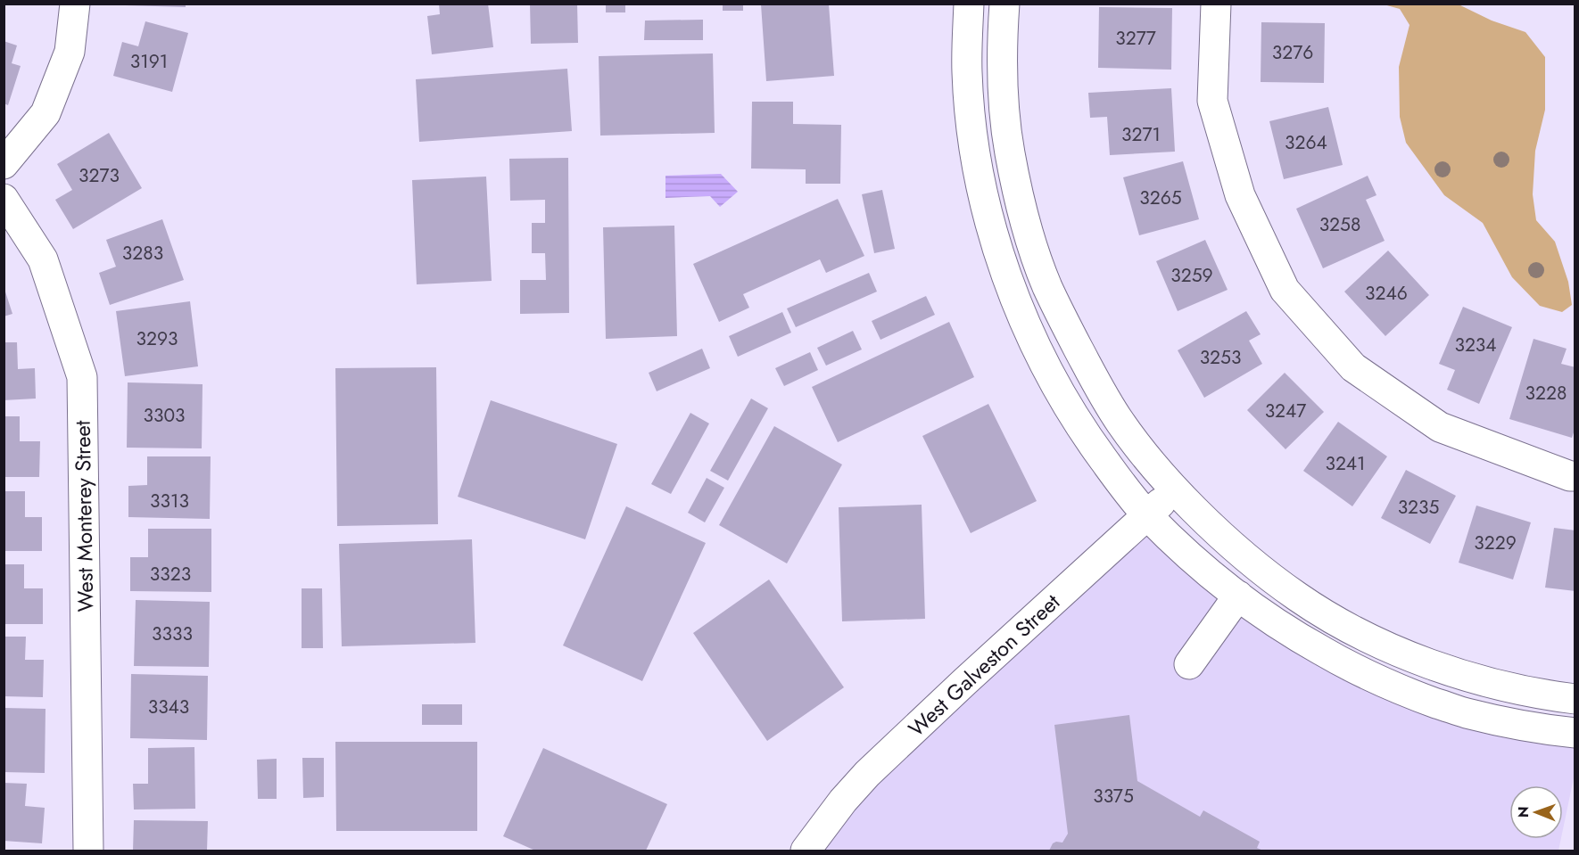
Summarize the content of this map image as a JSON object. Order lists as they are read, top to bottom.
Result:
{
  "streets": {
    "street": ["West Monterey Street", "West Galveston Street"]
  },
  "house_numbers": [
    "3277",
    "3276",
    "3191",
    "3271",
    "3264",
    "3273",
    "3265",
    "3258",
    "3283",
    "3259",
    "3246",
    "3293",
    "3234",
    "3253",
    "3228",
    "3247",
    "3303",
    "3241",
    "3313",
    "3235",
    "3229",
    "3323",
    "3333",
    "3343",
    "3375"
  ],
  "north": "left"
}
